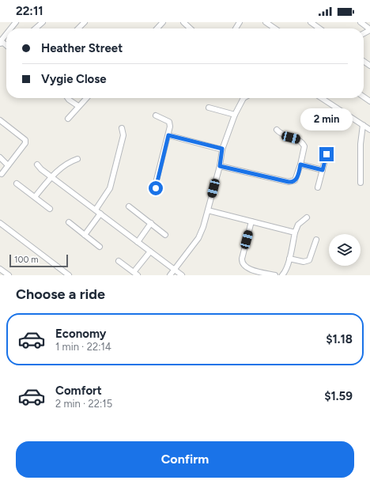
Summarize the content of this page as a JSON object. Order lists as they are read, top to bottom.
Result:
{
  "scale_bar": "100 m",
  "page": {
    "status": "22:11",
    "banner": ["Heather Street", "Vygie Close"],
    "bubble": "2 min",
    "scale": "100 m",
    "heading": "Choose a ride",
    "list": [
      {
        "name": "Economy",
        "note": "1 min · 22:14",
        "value": "$1.18"
      },
      {
        "name": "Comfort",
        "note": "2 min · 22:15",
        "value": "$1.59"
      }
    ],
    "buttons": "Confirm"
  }
}
